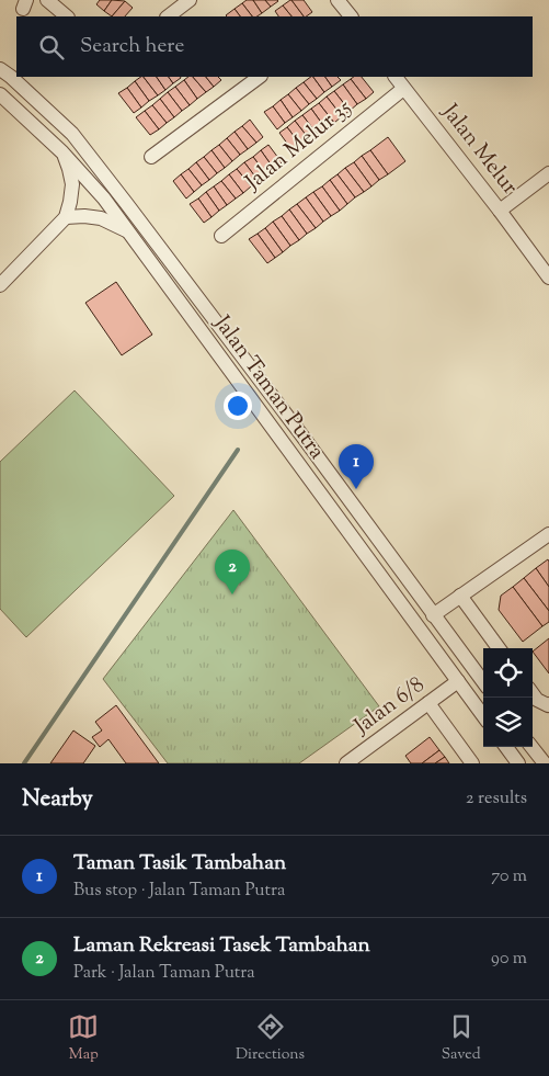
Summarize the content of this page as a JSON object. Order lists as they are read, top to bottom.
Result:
{
  "streets": {
    "street": [
      "Jalan Melur 35",
      "Jalan Melur",
      "Jalan Taman Putra",
      "Jalan 6/8"
    ]
  },
  "crossings": [
    ["Jalan Melur 35", "Jalan Melur"],
    ["Jalan Taman Putra", "Jalan 6/8"]
  ],
  "page": {
    "search": "Search here",
    "pins": ["1", "2"],
    "heading": ["Nearby", "2 results"],
    "list": [
      {
        "mark": "1",
        "name": "Taman Tasik Tambahan",
        "note": "Bus stop · Jalan Taman Putra",
        "value": "70 m"
      },
      {
        "mark": "2",
        "name": "Laman Rekreasi Tasek Tambahan",
        "note": "Park · Jalan Taman Putra",
        "value": "90 m"
      }
    ],
    "nav": ["Map", "Directions", "Saved"]
  }
}
